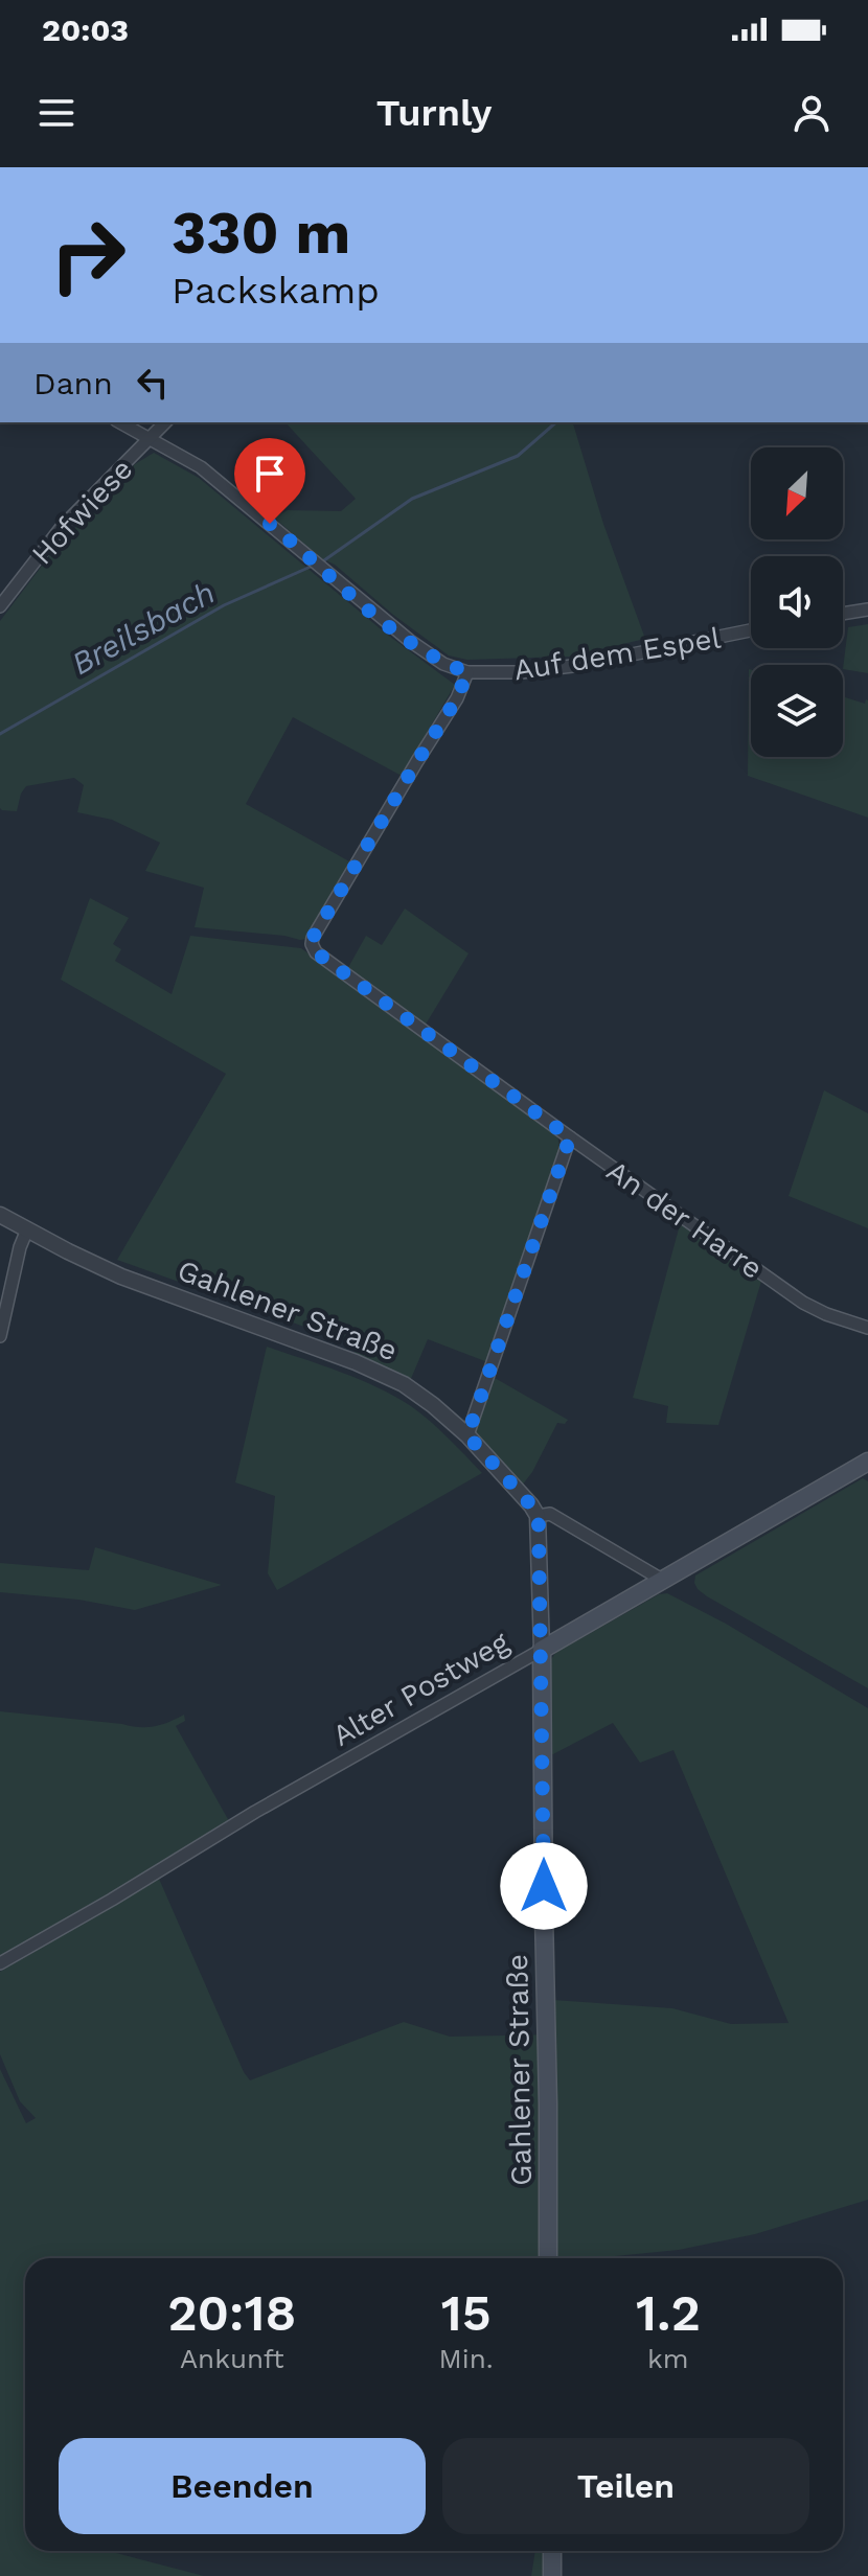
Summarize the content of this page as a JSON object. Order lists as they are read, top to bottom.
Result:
{
  "streets": {
    "main road": ["Gahlener Straße", "Alter Postweg"],
    "street": ["Hofwiese", "Auf dem Espel", "An der Harre"]
  },
  "crossings": [
    ["Hofwiese", "Auf dem Espel"],
    ["Auf dem Espel", "An der Harre"],
    ["Gahlener Straße", "Alter Postweg"]
  ],
  "water": ["Breilsbach"],
  "north": "bottom left",
  "page": {
    "status": "20:03",
    "header": "Turnly",
    "turn": ["330 m", "Packskamp"],
    "then": "Dann",
    "eta": [
      "20:18",
      "Ankunft",
      "15",
      "Min.",
      "1.2",
      "km"
    ],
    "buttons": ["Beenden", "Teilen"]
  }
}
